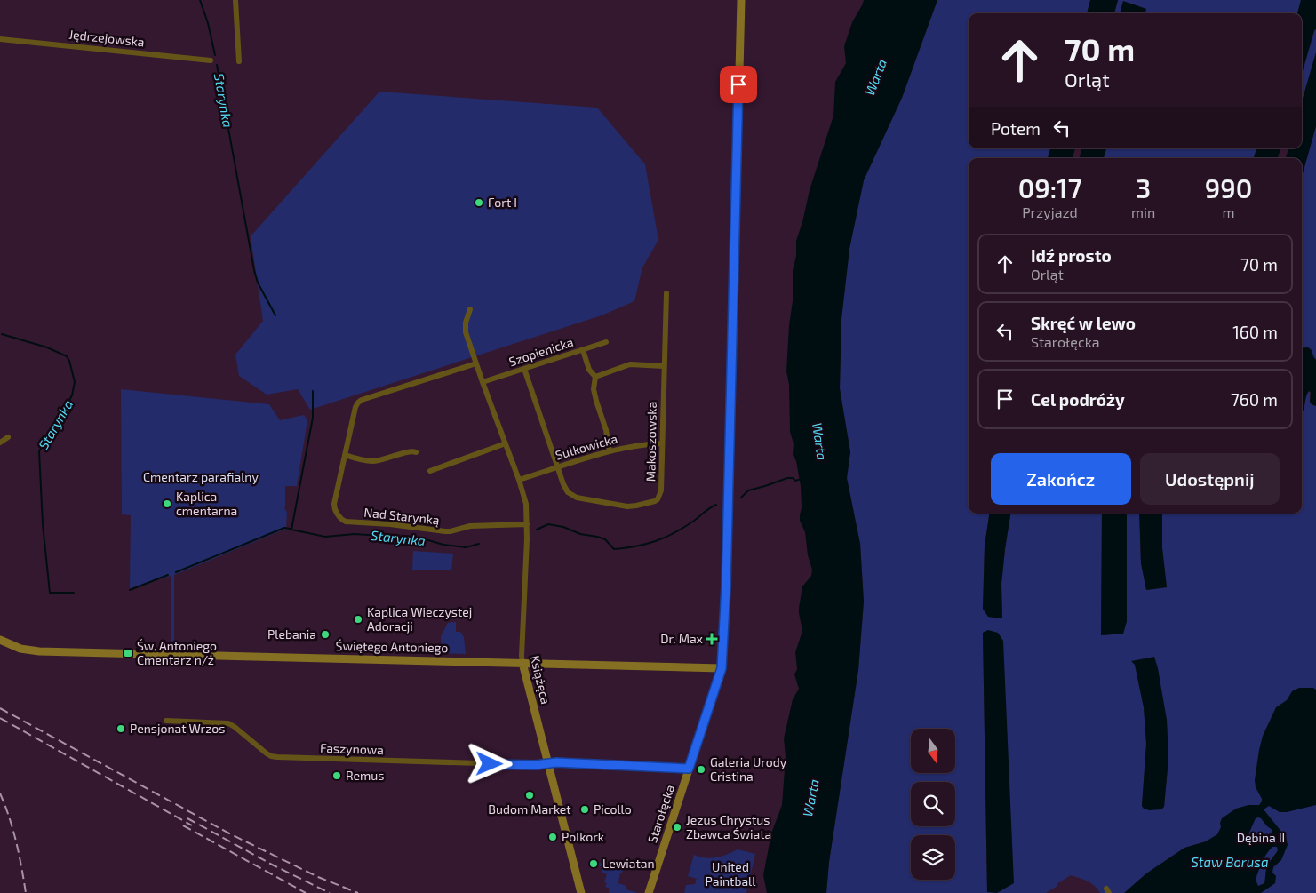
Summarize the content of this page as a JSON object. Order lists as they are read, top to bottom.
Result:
{
  "streets": {
    "street": [
      "Jędrzejowska",
      "Szopienicka",
      "Makoszowska",
      "Sułkowicka",
      "Nad Starynką",
      "Świętego Antoniego",
      "Książęca",
      "Faszynowa",
      "Starołęcka"
    ]
  },
  "crossings": [
    ["Szopienicka", "Makoszowska"],
    ["Szopienicka", "Książęca"],
    ["Makoszowska", "Sułkowicka"],
    ["Sułkowicka", "Książęca"],
    ["Nad Starynką", "Książęca"],
    ["Świętego Antoniego", "Książęca"],
    ["Świętego Antoniego", "Starołęcka"],
    ["Książęca", "Faszynowa"],
    ["Faszynowa", "Starołęcka"]
  ],
  "water": ["Warta", "Starynka", "Staw Borusa"],
  "parks": ["Cmentarz parafialny", "Dębina II", "United Paintball"],
  "places": {
    "other": [
      "Fort I",
      "Kaplica cmentarna",
      "Kaplica Wieczystej Adoracji",
      "Plebania",
      "Pensjonat Wrzos",
      "Galeria Urody Cristina",
      "Remus",
      "Budom Market",
      "Picollo",
      "Jezus Chrystus Zbawca Świata",
      "Polkork",
      "Lewiatan"
    ],
    "health": ["Dr. Max"],
    "transit": ["Św. Antoniego Cmentarz n/ż"]
  },
  "north": "bottom",
  "page": {
    "turn": ["70 m", "Orląt"],
    "then": "Potem",
    "eta": [
      "09:17",
      "Przyjazd",
      "3",
      "min",
      "990",
      "m"
    ],
    "list": [
      {
        "name": "Idź prosto",
        "note": "Orląt",
        "value": "70 m"
      },
      {
        "name": "Skręć w lewo",
        "note": "Starołęcka",
        "value": "160 m"
      },
      {
        "name": "Cel podróży",
        "value": "760 m"
      }
    ],
    "buttons": ["Zakończ", "Udostępnij"]
  }
}
